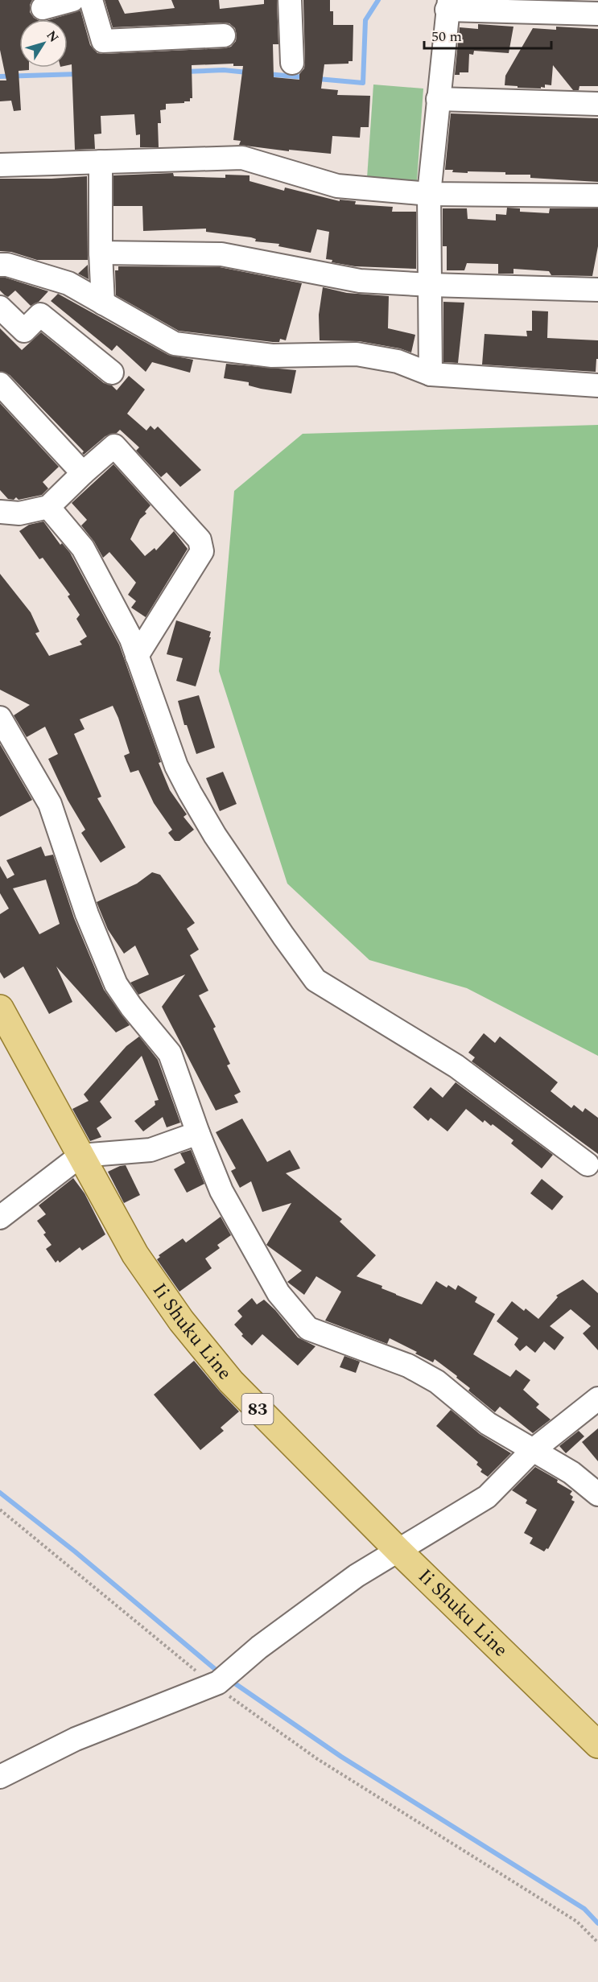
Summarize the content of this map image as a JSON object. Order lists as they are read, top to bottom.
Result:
{
  "streets": {
    "main road": ["Ii Shuku Line", "83"]
  },
  "scale_bar": "50 m",
  "north": "top right"
}
